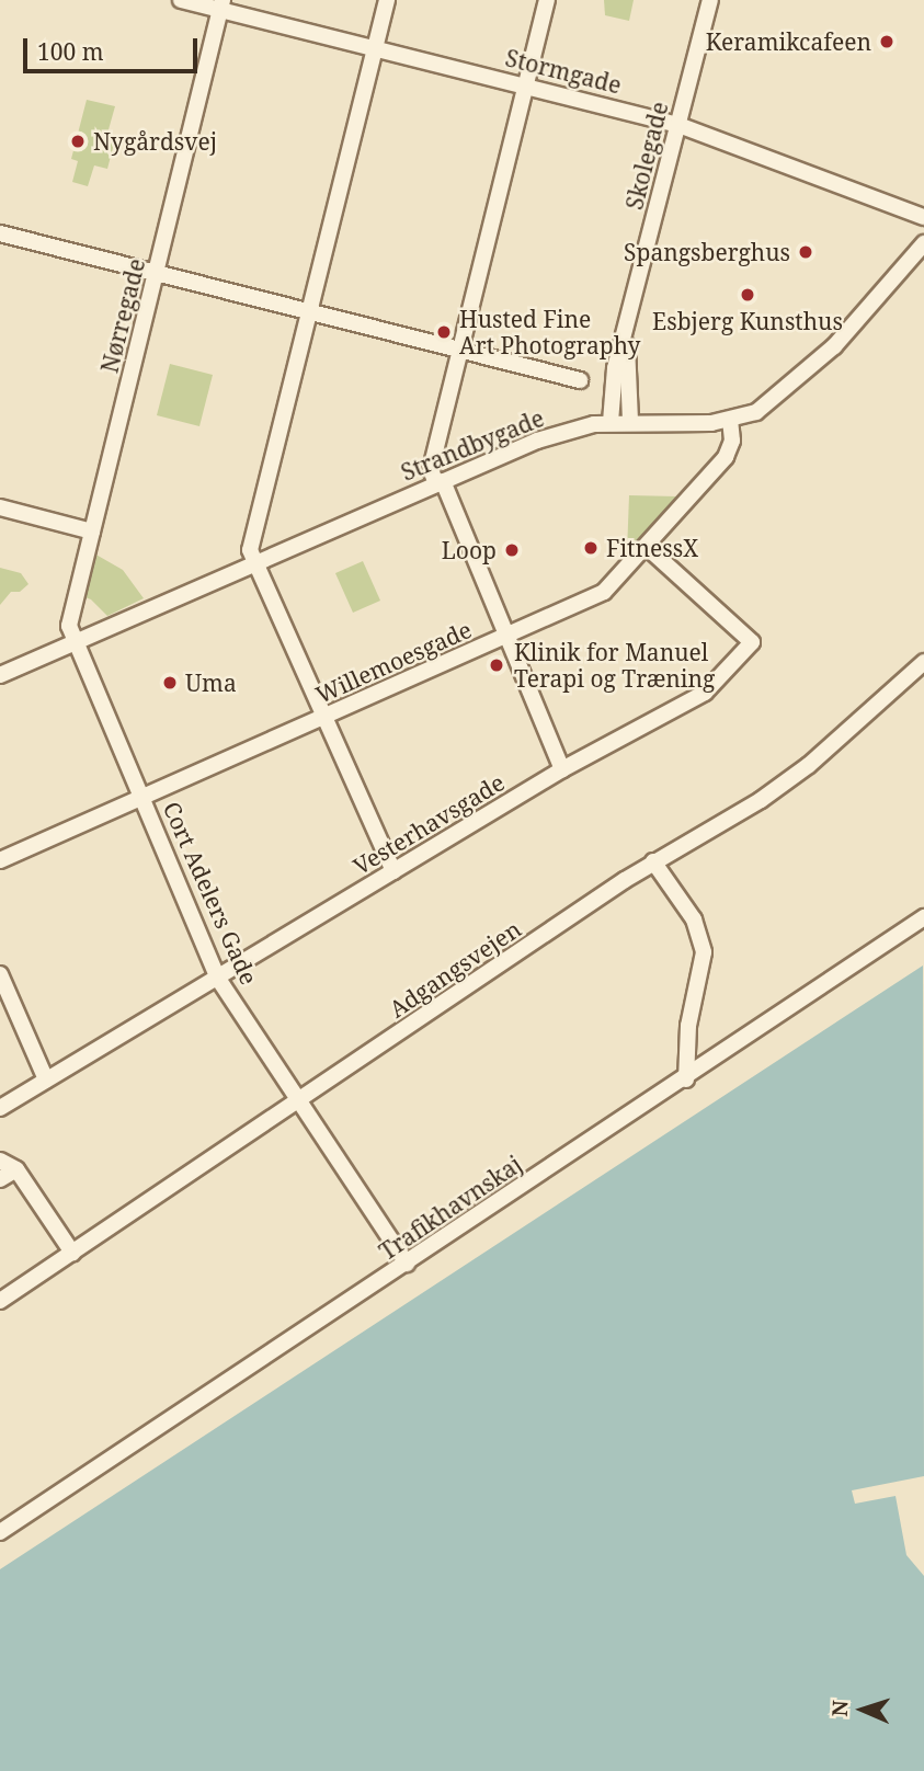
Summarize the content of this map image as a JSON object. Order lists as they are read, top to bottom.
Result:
{
  "streets": {
    "street": [
      "Stormgade",
      "Skolegade",
      "Nørregade",
      "Strandbygade",
      "Willemoesgade",
      "Vesterhavsgade",
      "Cort Adelers Gade",
      "Adgangsvejen",
      "Trafikhavnskaj"
    ]
  },
  "crossings": [
    ["Stormgade", "Skolegade"],
    ["Stormgade", "Nørregade"],
    ["Skolegade", "Strandbygade"],
    ["Nørregade", "Strandbygade"],
    ["Nørregade", "Cort Adelers Gade"],
    ["Strandbygade", "Willemoesgade"],
    ["Strandbygade", "Cort Adelers Gade"],
    ["Willemoesgade", "Vesterhavsgade"],
    ["Willemoesgade", "Cort Adelers Gade"],
    ["Vesterhavsgade", "Cort Adelers Gade"],
    ["Cort Adelers Gade", "Adgangsvejen"],
    ["Cort Adelers Gade", "Trafikhavnskaj"]
  ],
  "places": [
    "Keramikcafeen",
    "Nygårdsvej",
    "Spangsberghus",
    "Esbjerg Kunsthus",
    "Husted Fine Art Photography",
    "FitnessX",
    "Loop",
    "Klinik for Manuel Terapi og Træning",
    "Uma"
  ],
  "scale_bar": "100 m",
  "north": "left"
}
